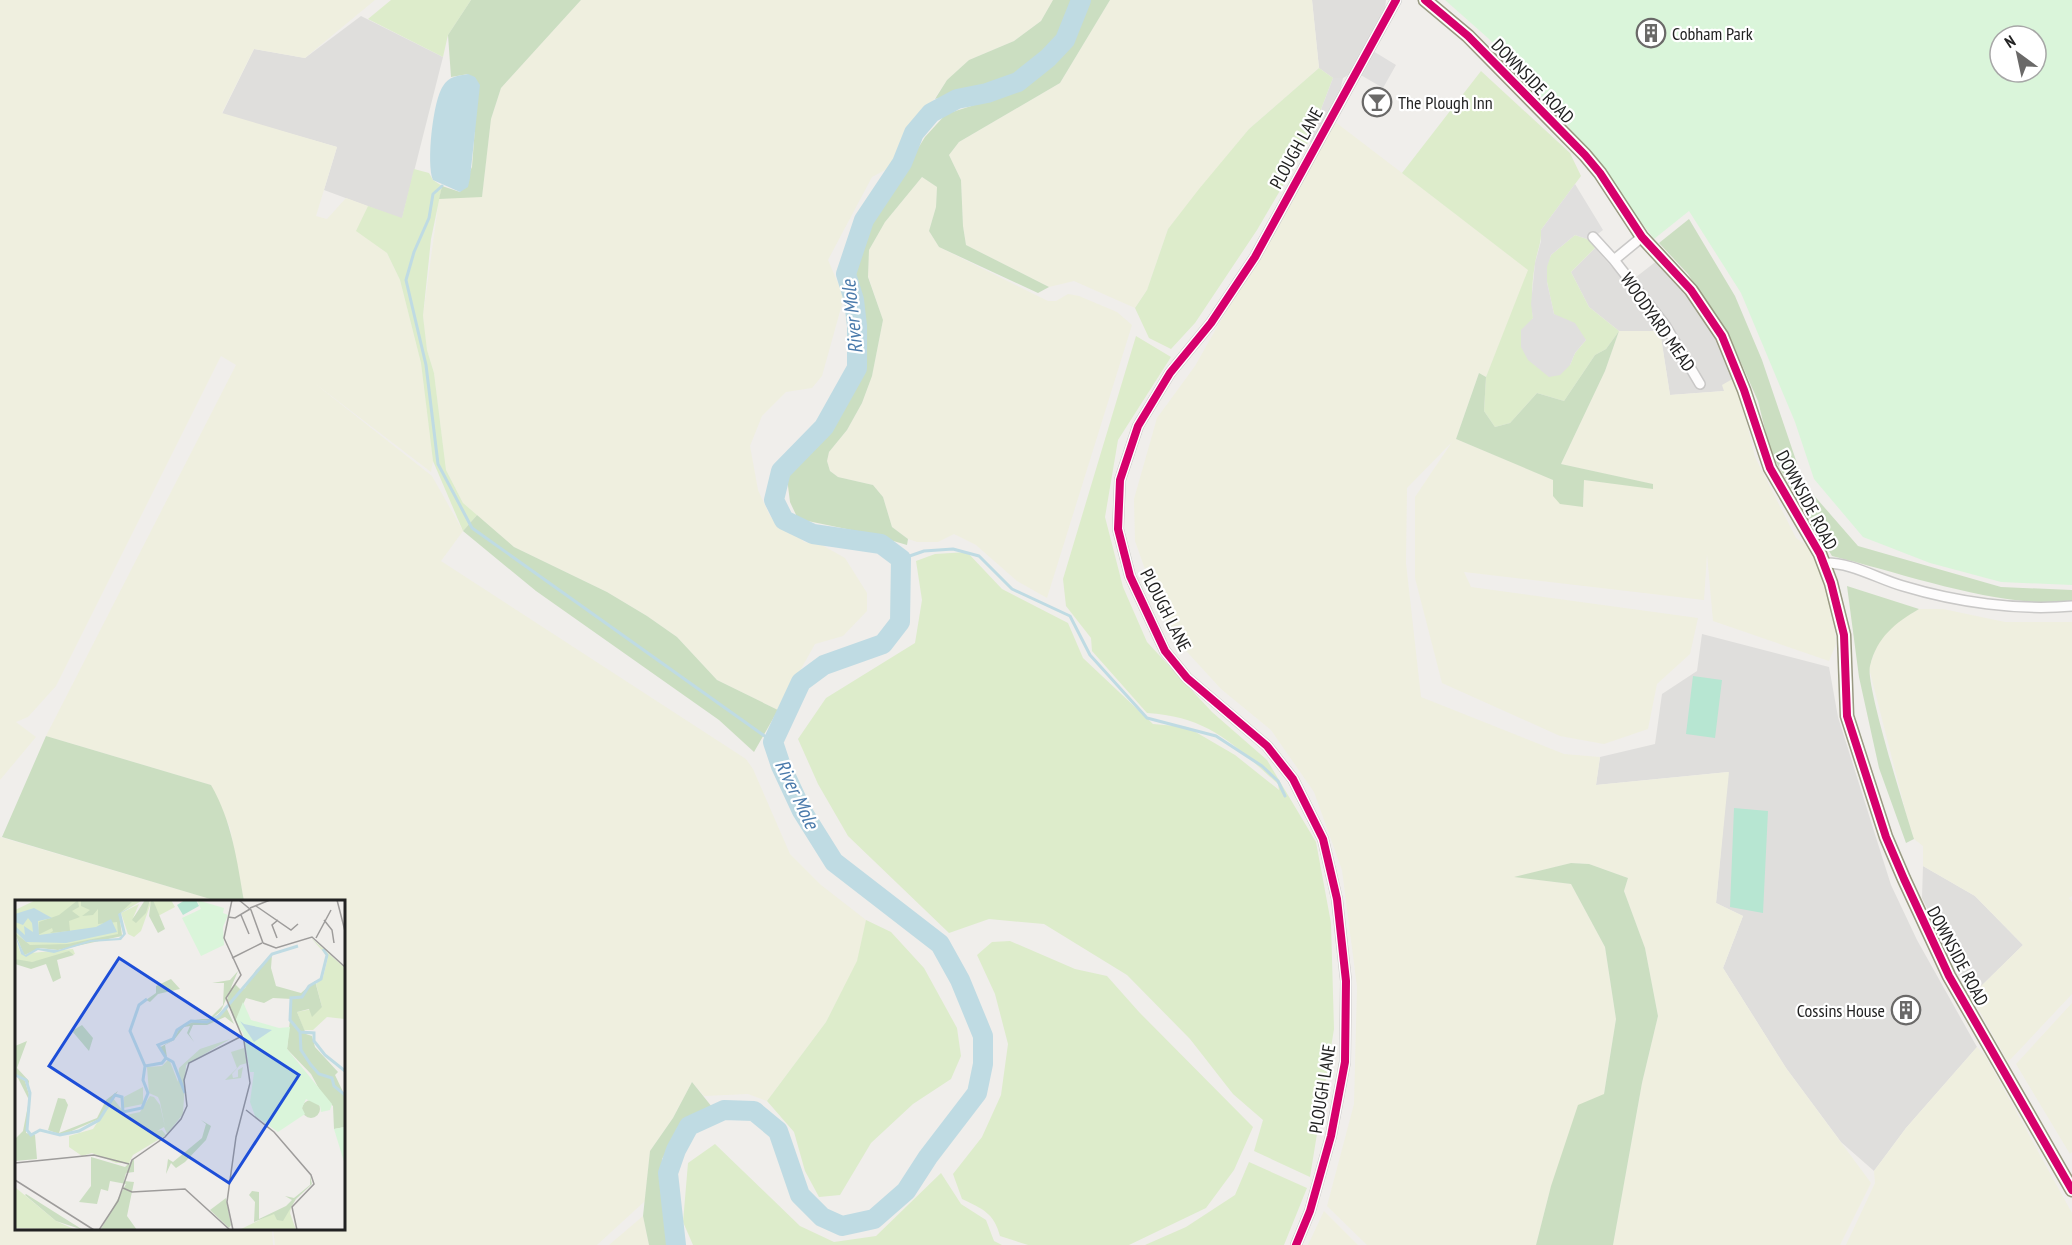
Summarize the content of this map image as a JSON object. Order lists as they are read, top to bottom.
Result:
{
  "streets": {
    "street": ["DOWNSIDE ROAD", "PLOUGH LANE", "WOODYARD MEAD"]
  },
  "crossings": [
    ["DOWNSIDE ROAD", "WOODYARD MEAD"]
  ],
  "water": ["River Mole"],
  "places": {
    "building": ["Cobham Park", "Cossins House"],
    "bar": ["The Plough Inn"]
  },
  "north": "top left"
}
